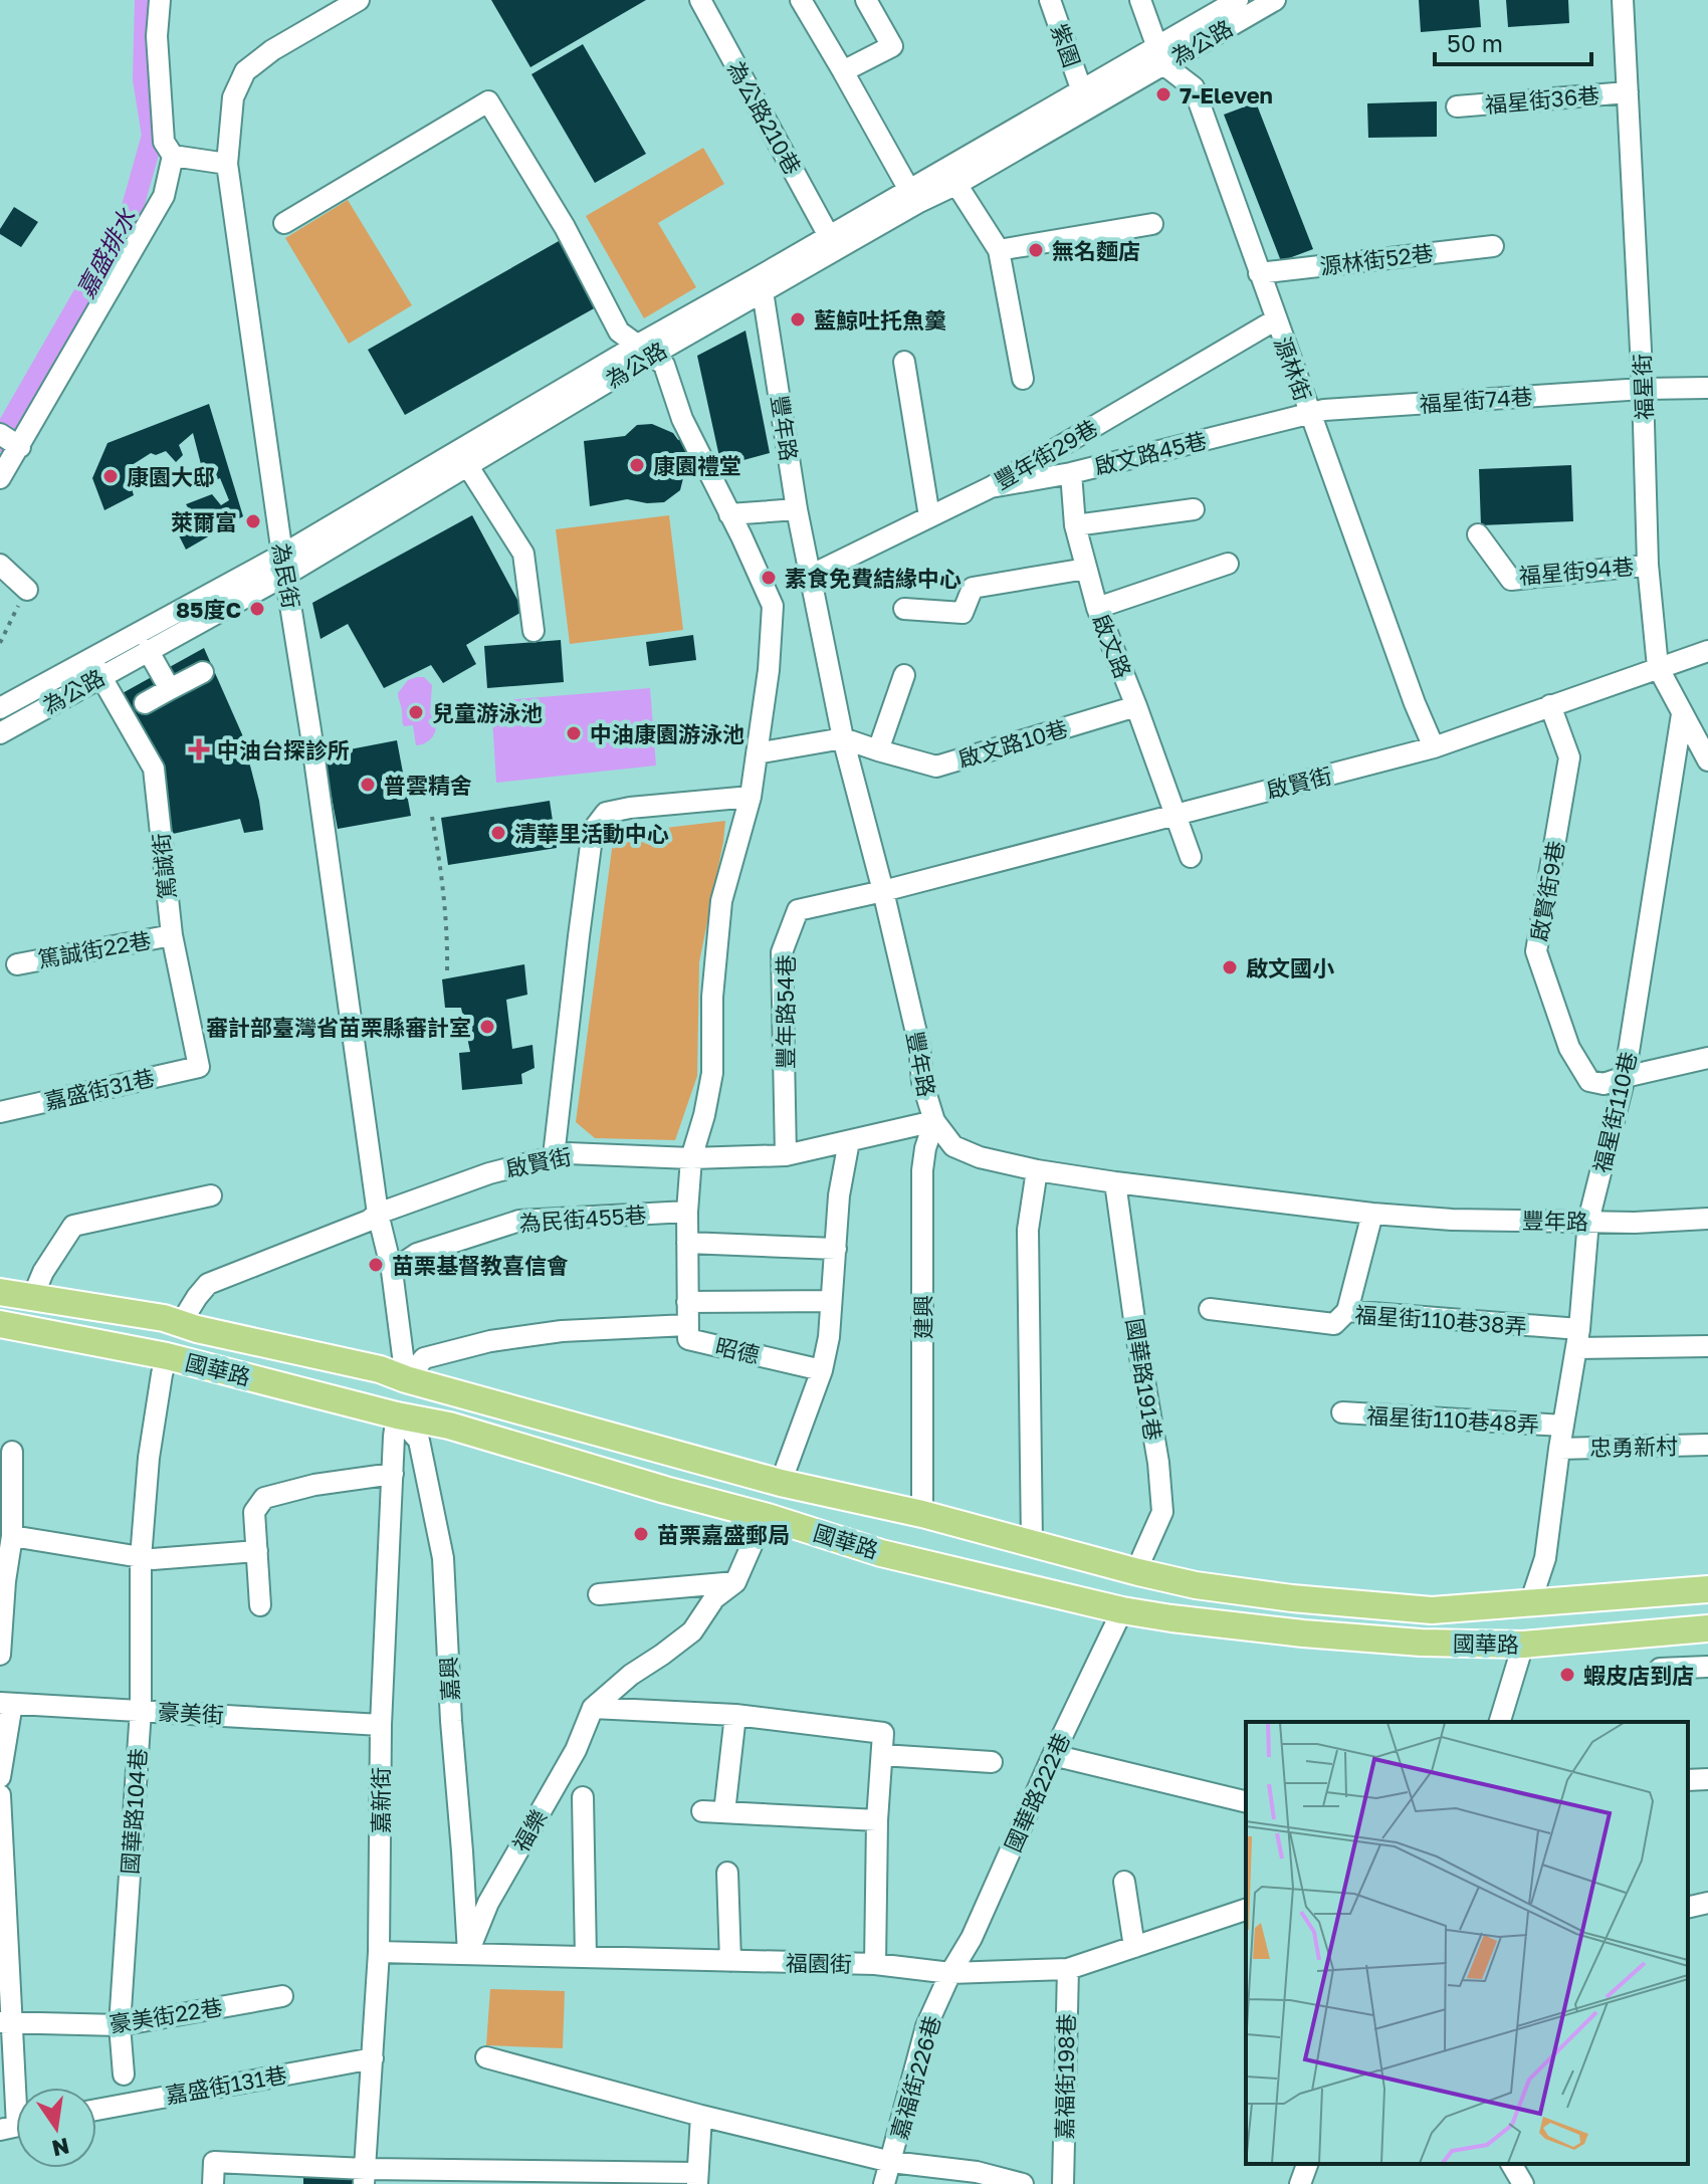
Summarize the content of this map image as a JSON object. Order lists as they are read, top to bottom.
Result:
{
  "streets": {
    "main road": ["國華路"],
    "street": [
      "為公路",
      "紫園",
      "福星街36巷",
      "為公路210巷",
      "源林街52巷",
      "源林街",
      "福星街",
      "福星街74巷",
      "豐年路",
      "啟文路45巷",
      "豐年街29巷",
      "福星街94巷",
      "為民街",
      "啟文路",
      "啟文路10巷",
      "啟賢街",
      "篤誠街",
      "啟賢街9巷",
      "篤誠街22巷",
      "豐年路54巷",
      "嘉盛街31巷",
      "福星街110巷",
      "為民街455巷",
      "建興",
      "福星街110巷38弄",
      "昭德",
      "國華路191巷",
      "福星街110巷48弄",
      "忠勇新村",
      "嘉興",
      "豪美街",
      "國華路222巷",
      "嘉新街",
      "國華路104巷",
      "福樂",
      "福園街",
      "豪美街22巷",
      "嘉福街198巷",
      "嘉福街226巷",
      "嘉盛街131巷"
    ]
  },
  "crossings": [
    ["為公路", "紫園"],
    ["為公路", "為公路210巷"],
    ["為公路", "源林街"],
    ["為公路", "豐年路"],
    ["為公路", "為民街"],
    ["為公路", "篤誠街"],
    ["為公路", "昭德"],
    ["福星街36巷", "福星街"],
    ["源林街52巷", "源林街"],
    ["源林街", "福星街74巷"],
    ["源林街", "啟文路45巷"],
    ["源林街", "豐年街29巷"],
    ["源林街", "啟賢街"],
    ["福星街", "福星街74巷"],
    ["福星街", "福星街94巷"],
    ["福星街", "啟賢街"],
    ["福星街", "福星街110巷"],
    ["福星街74巷", "啟文路45巷"],
    ["豐年路", "豐年街29巷"],
    ["豐年路", "啟文路10巷"],
    ["豐年路", "啟賢街"],
    ["豐年路", "豐年路54巷"],
    ["豐年路", "福星街110巷"],
    ["豐年路", "建興"],
    ["豐年路", "國華路191巷"],
    ["啟文路45巷", "豐年街29巷"],
    ["啟文路45巷", "啟文路"],
    ["為民街", "啟賢街"],
    ["為民街", "為民街455巷"],
    ["為民街", "國華路"],
    ["啟文路", "啟文路10巷"],
    ["啟文路", "啟賢街"],
    ["啟賢街", "啟賢街9巷"],
    ["啟賢街", "豐年路54巷"],
    ["啟賢街", "建興"],
    ["啟賢街", "昭德"],
    ["啟賢街", "國華路"],
    ["篤誠街", "篤誠街22巷"],
    ["篤誠街", "嘉盛街31巷"],
    ["啟賢街9巷", "福星街110巷"],
    ["福星街110巷", "福星街110巷38弄"],
    ["福星街110巷", "國華路"],
    ["福星街110巷", "福星街110巷48弄"],
    ["福星街110巷", "忠勇新村"],
    ["為民街455巷", "昭德"],
    ["建興", "國華路"],
    ["國華路", "國華路191巷"],
    ["國華路", "嘉興"],
    ["國華路", "國華路222巷"],
    ["國華路", "嘉新街"],
    ["國華路", "國華路104巷"],
    ["國華路", "福樂"],
    ["嘉興", "嘉新街"],
    ["嘉興", "福樂"],
    ["嘉興", "福園街"],
    ["豪美街", "嘉新街"],
    ["豪美街", "國華路104巷"],
    ["國華路222巷", "福園街"],
    ["國華路222巷", "嘉福街226巷"],
    ["嘉新街", "福園街"],
    ["嘉新街", "嘉盛街131巷"],
    ["國華路104巷", "豪美街22巷"],
    ["福樂", "福園街"],
    ["福園街", "嘉福街198巷"],
    ["福園街", "嘉福街226巷"]
  ],
  "water": ["嘉盛排水"],
  "places": {
    "other": [
      "7-Eleven",
      "無名麵店",
      "藍鯨吐托魚羹",
      "康園禮堂",
      "康園大邸",
      "萊爾富",
      "素食免費結緣中心",
      "85度C",
      "兒童游泳池",
      "中油康園游泳池",
      "普雲精舍",
      "清華里活動中心",
      "啟文國小",
      "審計部臺灣省苗栗縣審計室",
      "苗栗基督教喜信會",
      "苗栗嘉盛郵局",
      "蝦皮店到店"
    ],
    "health": ["中油台探診所"]
  },
  "scale_bar": "50 m",
  "north": "bottom"
}
